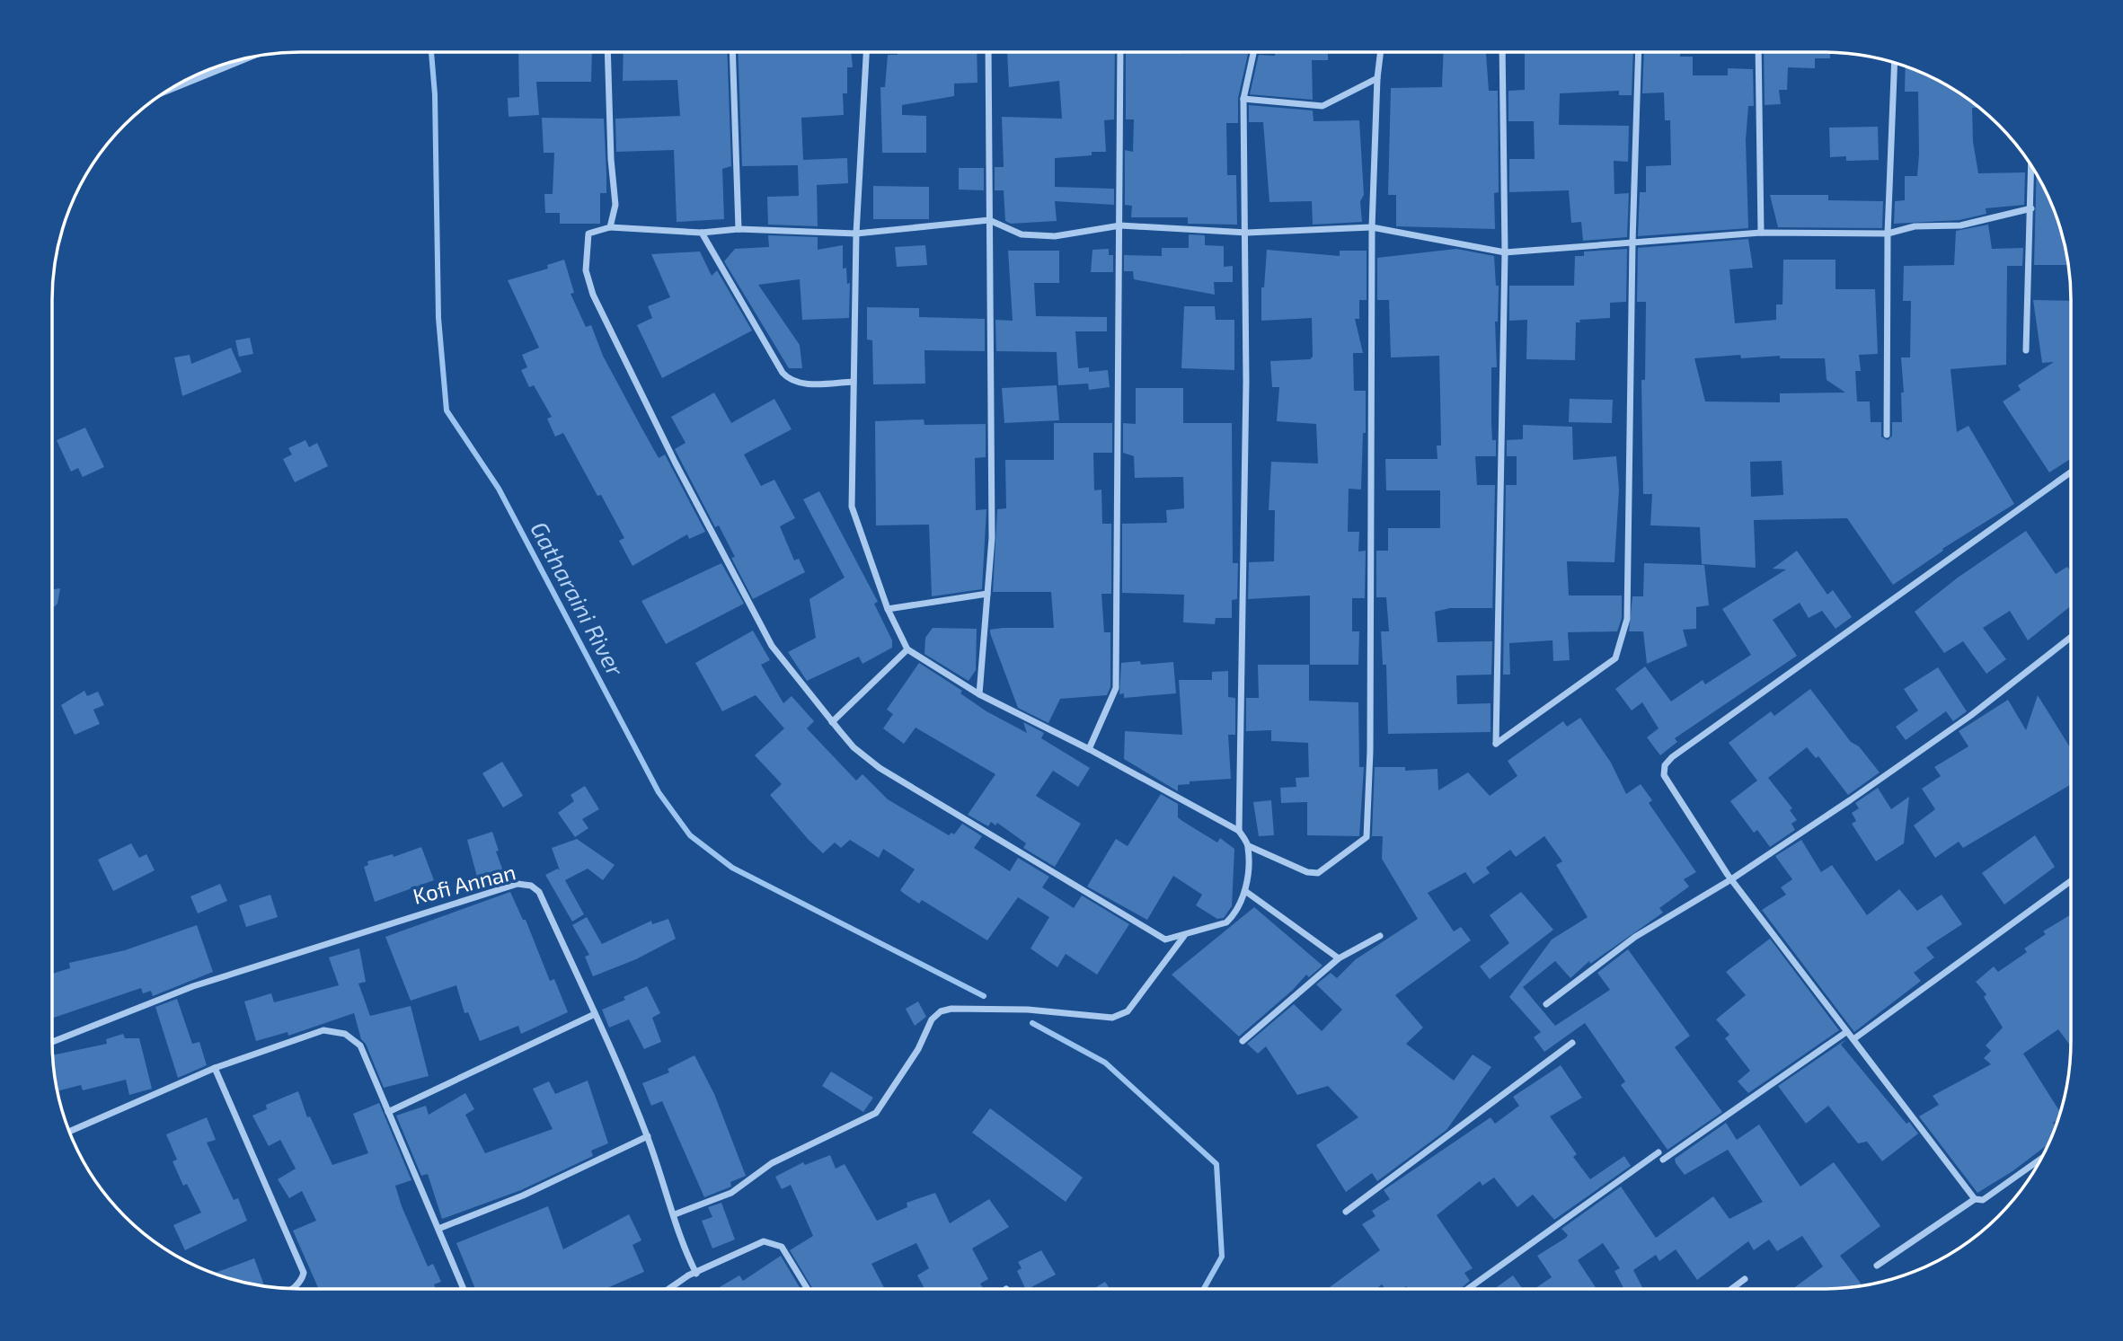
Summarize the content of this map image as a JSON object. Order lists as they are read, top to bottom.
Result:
{
  "streets": {
    "street": ["Kofi Annan"]
  },
  "water": ["Gatharaini River"]
}
